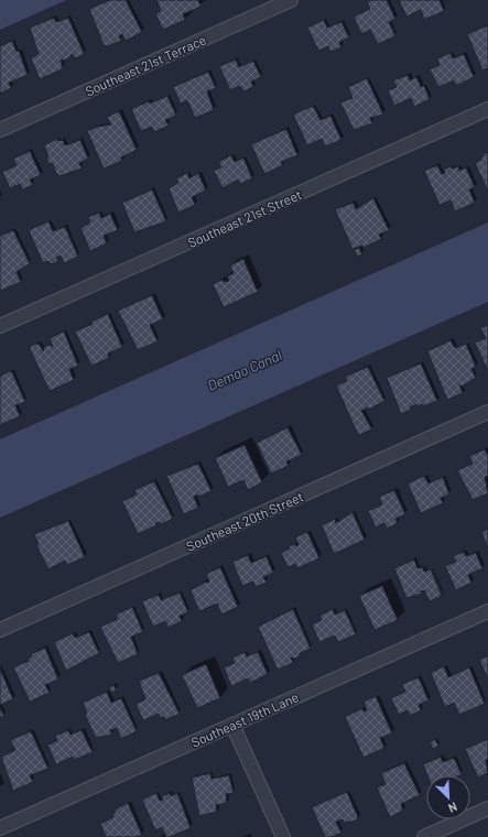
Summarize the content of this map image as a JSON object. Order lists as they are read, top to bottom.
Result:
{
  "streets": {
    "street": [
      "Southeast 21st Terrace",
      "Southeast 21st Street",
      "Southeast 20th Street",
      "Southeast 19th Lane"
    ]
  },
  "water": ["Demao Canal"],
  "north": "bottom right"
}
